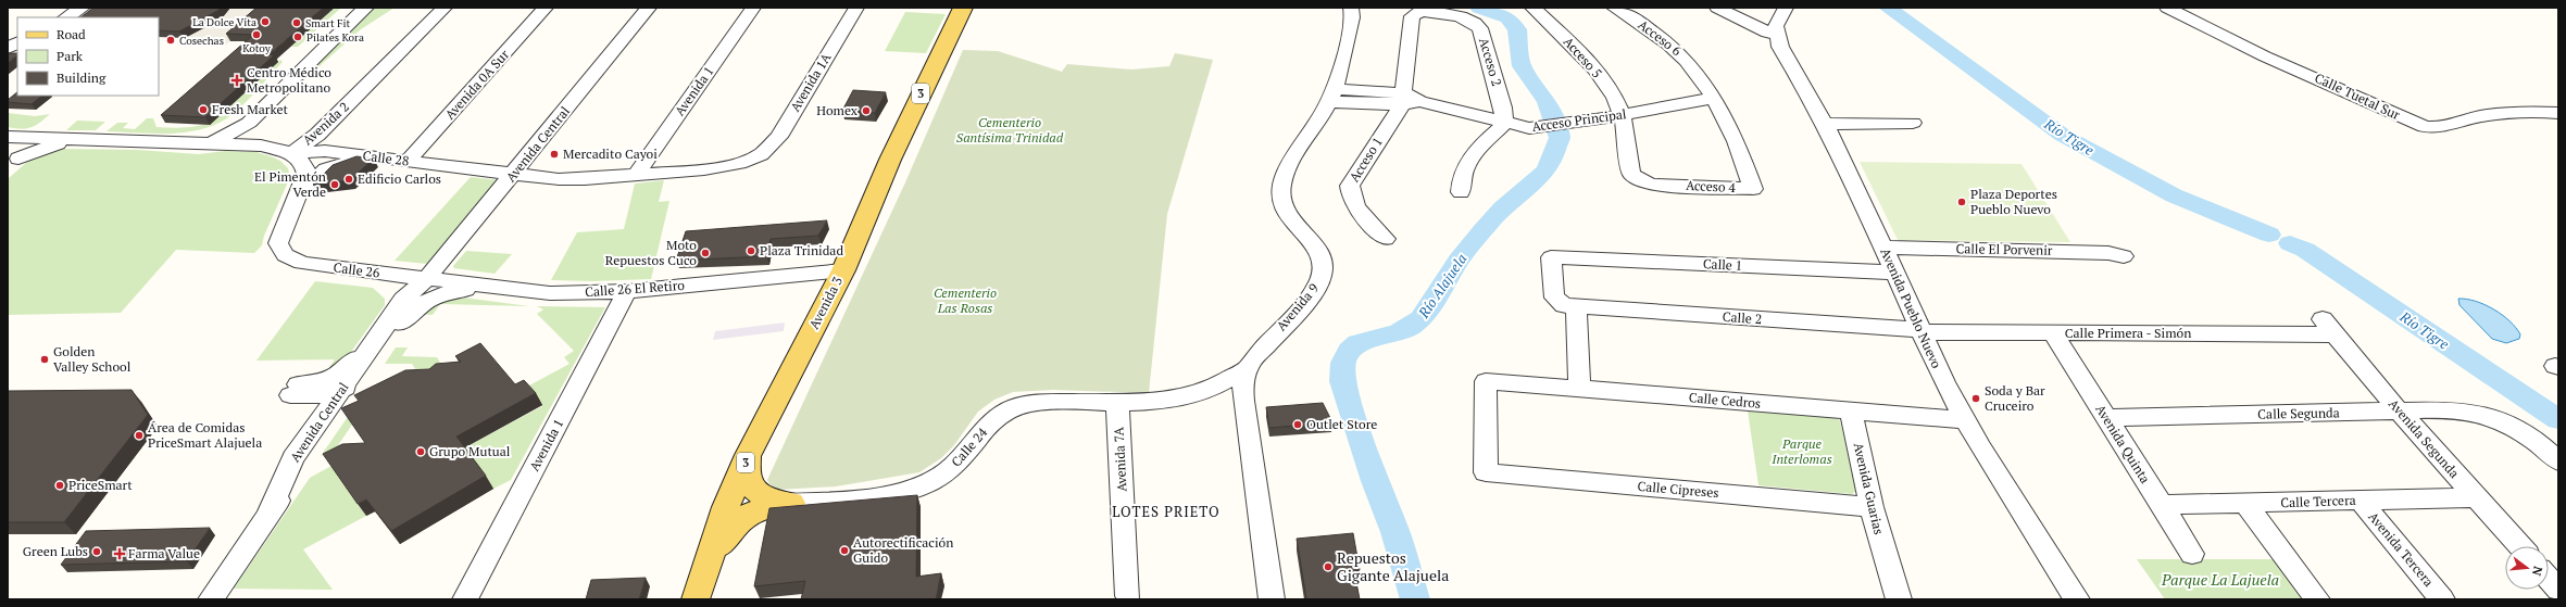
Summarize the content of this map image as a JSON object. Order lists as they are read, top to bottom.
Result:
{
  "streets": {
    "main road": ["3", "Avenida 3"],
    "street": [
      "Acceso 6",
      "Acceso 5",
      "Acceso 2",
      "Avenida 1A",
      "Avenida 0A Sur",
      "Avenida 1",
      "Calle Tuetal Sur",
      "Acceso Principal",
      "Avenida 2",
      "Avenida Central",
      "Calle 28",
      "Acceso 1",
      "Acceso 4",
      "Calle El Porvenir",
      "Calle 1",
      "Calle 26",
      "Calle 26 El Retiro",
      "Avenida 9",
      "Avenida Pueblo Nuevo",
      "Calle 2",
      "Calle Primera - Simón",
      "Calle Cedros",
      "Calle Segunda",
      "Avenida Segunda",
      "Avenida Quinta",
      "Calle 24",
      "Avenida 7A",
      "Avenida Guarias",
      "Calle Cipreses",
      "Calle Tercera",
      "Avenida Tercera"
    ]
  },
  "crossings": [
    ["Acceso 6", "Acceso Principal"],
    ["Acceso 6", "Acceso 4"],
    ["Acceso 5", "Acceso Principal"],
    ["Acceso 5", "Acceso 4"],
    ["Acceso 2", "Acceso Principal"],
    ["Acceso 2", "Acceso 1"],
    ["Avenida 1A", "Calle 28"],
    ["Avenida 0A Sur", "Calle 28"],
    ["Avenida 1", "Calle 28"],
    ["Avenida 1", "Calle 26 El Retiro"],
    ["Acceso Principal", "Acceso 1"],
    ["Acceso Principal", "Acceso 4"],
    ["Acceso Principal", "Avenida 9"],
    ["Avenida 2", "Calle 28"],
    ["Avenida 2", "Calle 26"],
    ["Avenida Central", "Calle 28"],
    ["Avenida Central", "Calle 26"],
    ["Avenida Central", "Calle 26 El Retiro"],
    ["Calle El Porvenir", "Avenida Pueblo Nuevo"],
    ["Calle 1", "Avenida Pueblo Nuevo"],
    ["Calle 1", "Calle 2"],
    ["Calle 26", "Calle 26 El Retiro"],
    ["Calle 26 El Retiro", "Avenida 3"],
    ["Avenida 3", "Calle 24"],
    ["Avenida 9", "Calle 24"],
    ["Avenida Pueblo Nuevo", "Calle 2"],
    ["Avenida Pueblo Nuevo", "Calle Primera - Simón"],
    ["Avenida Pueblo Nuevo", "Calle Cedros"],
    ["Calle 2", "Calle Primera - Simón"],
    ["Calle Primera - Simón", "Avenida Segunda"],
    ["Calle Primera - Simón", "Avenida Quinta"],
    ["Calle Cedros", "Avenida Guarias"],
    ["Calle Cedros", "Calle Cipreses"],
    ["Calle Segunda", "Avenida Segunda"],
    ["Calle Segunda", "Avenida Quinta"],
    ["Avenida Segunda", "Calle Tercera"],
    ["Avenida Quinta", "Calle Tercera"],
    ["Calle 24", "Avenida 7A"],
    ["Avenida Guarias", "Calle Cipreses"],
    ["Calle Tercera", "Avenida Tercera"]
  ],
  "districts": ["LOTES PRIETO"],
  "water": ["Río Tigre", "Río Alajuela"],
  "parks": [
    "Cementerio Santísima Trinidad",
    "Cementerio Las Rosas",
    "Parque Interlomas",
    "Parque La Lajuela"
  ],
  "places": {
    "other": [
      "La Dolce Vita",
      "Smart Fit",
      "Kotoy",
      "Pilates Kora",
      "Cosechas",
      "Fresh Market",
      "Homex",
      "Mercadito Cayoi",
      "Edificio Carlos",
      "El Pimentón Verde",
      "Plaza Deportes Pueblo Nuevo",
      "Plaza Trinidad",
      "Moto Repuestos Cuco",
      "Golden Valley School",
      "Soda y Bar Cruceiro",
      "Outlet Store",
      "Área de Comidas PriceSmart Alajuela",
      "Grupo Mutual",
      "PriceSmart",
      "Autorectificación Guido",
      "Green Lubs",
      "Repuestos Gigante Alajuela"
    ],
    "health": ["Centro Médico Metropolitano", "Farma Value"]
  },
  "legend": ["Road", "Park", "Building"],
  "north": "right"
}
